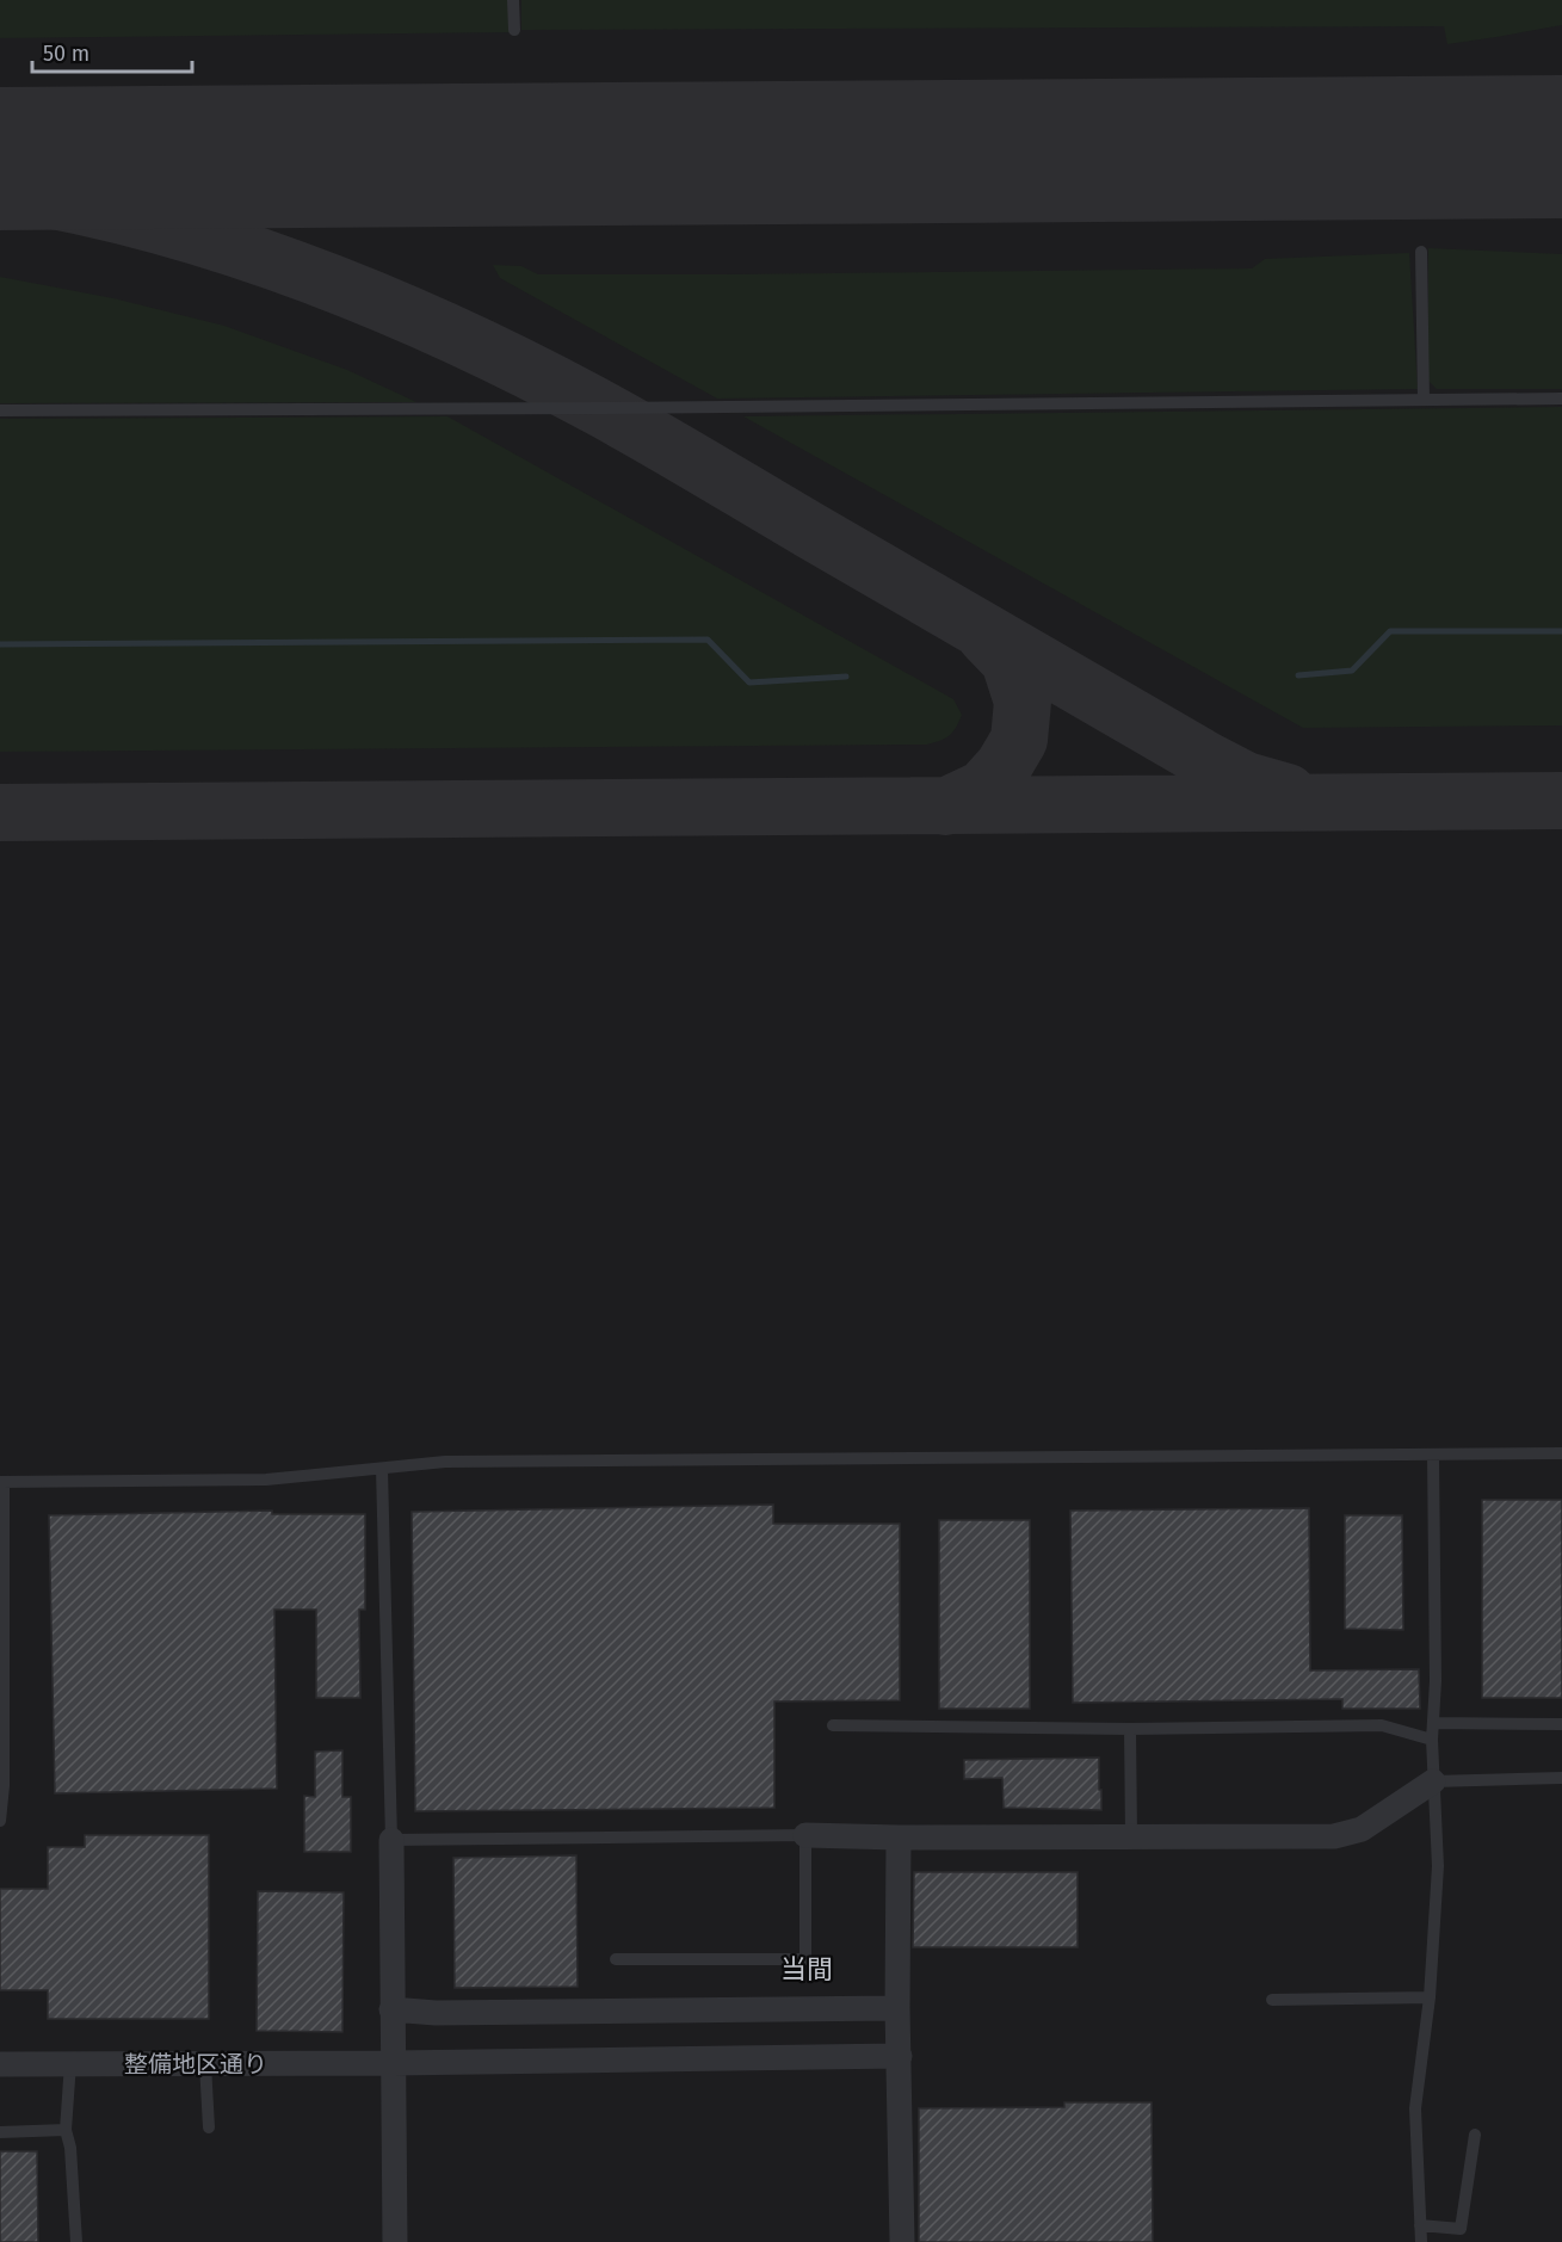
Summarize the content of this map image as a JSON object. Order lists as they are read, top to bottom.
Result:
{
  "streets": {
    "street": ["整備地区通り"]
  },
  "districts": ["当間"],
  "scale_bar": "50 m"
}
